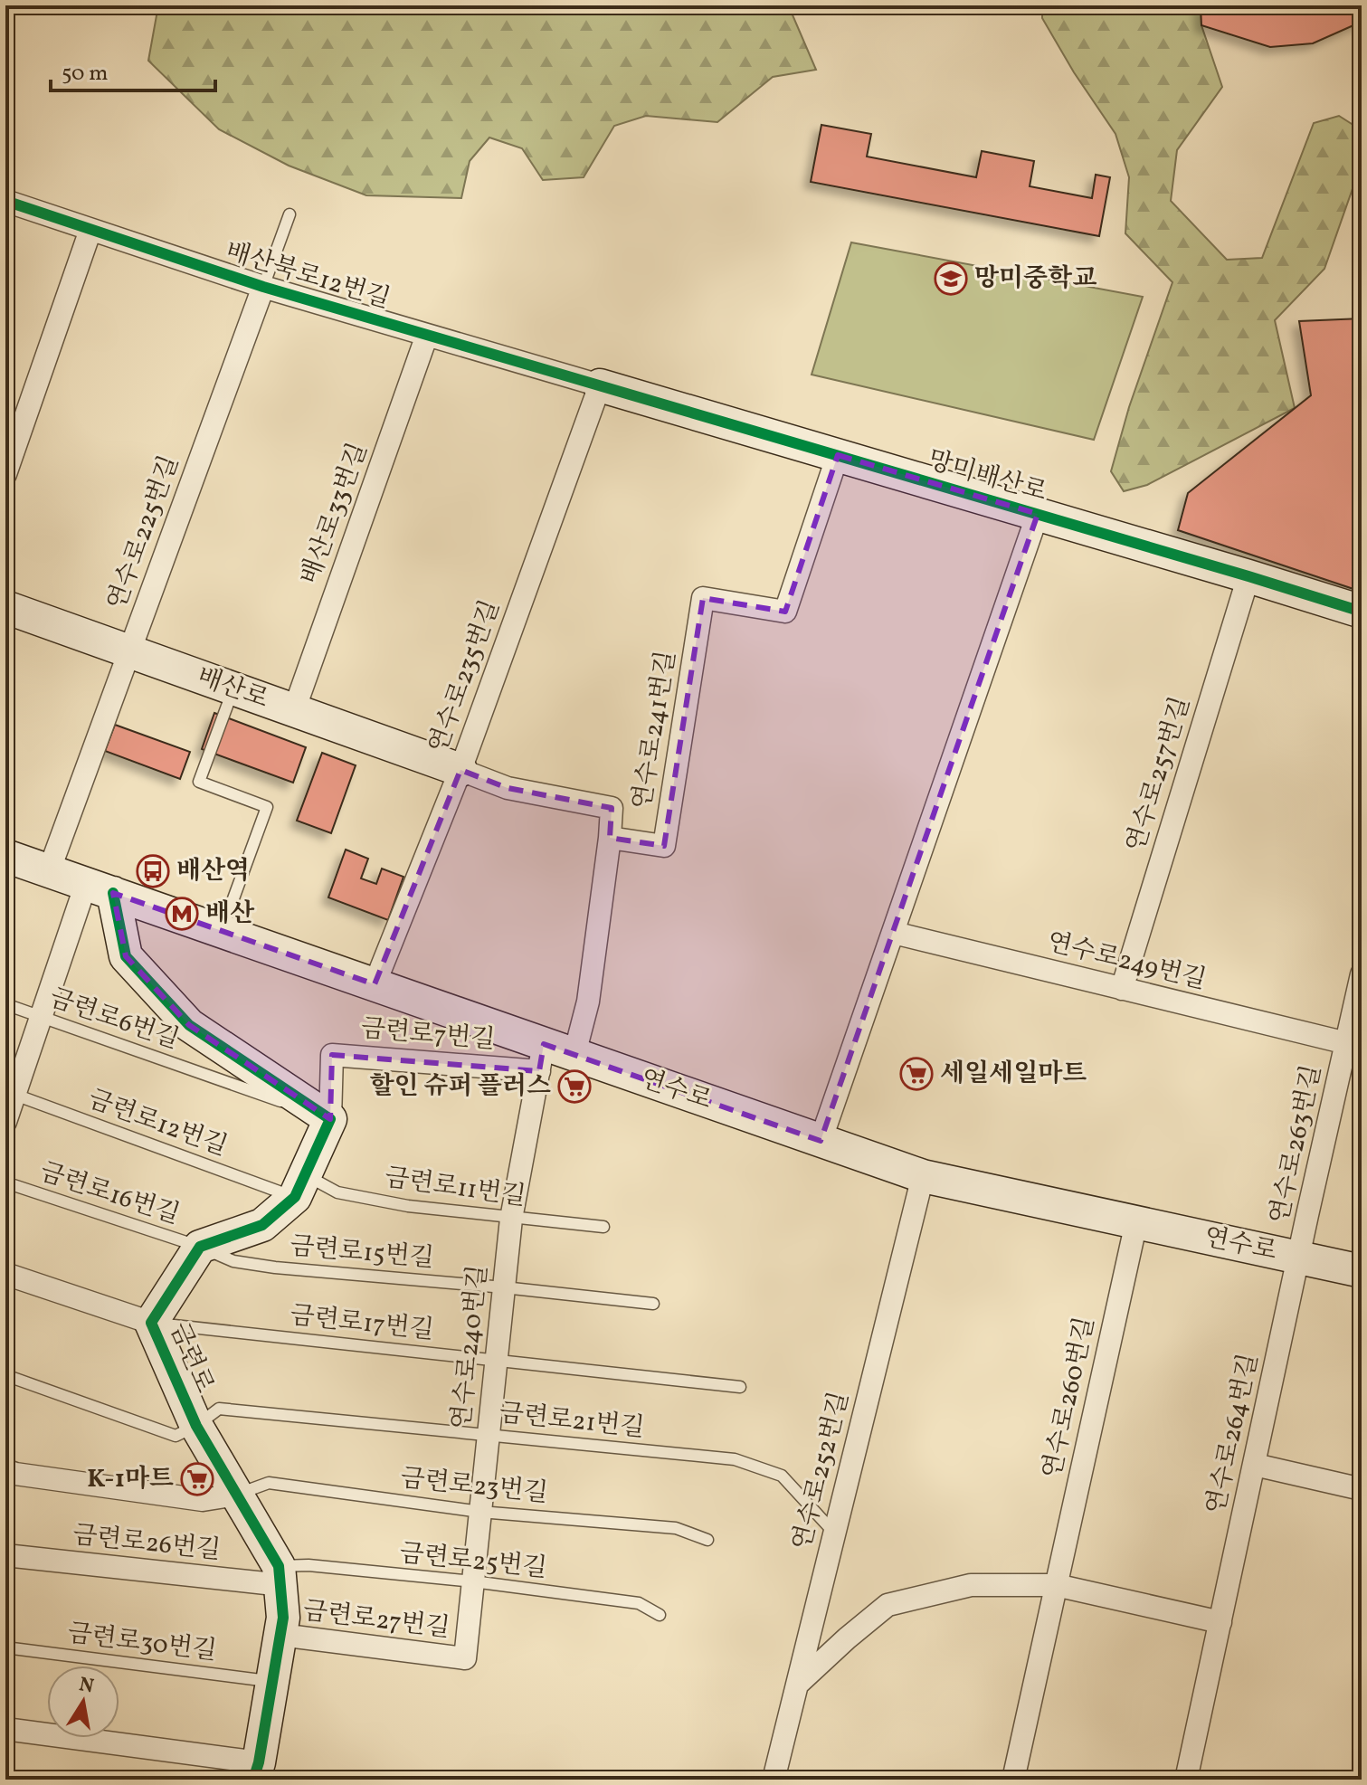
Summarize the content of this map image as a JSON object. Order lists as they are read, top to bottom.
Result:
{
  "streets": {
    "street": [
      "배산북로12번길",
      "망미배산로",
      "배산로33번길",
      "연수로225번길",
      "연수로235번길",
      "배산로",
      "연수로241번길",
      "연수로257번길",
      "연수로249번길",
      "금련로7번길",
      "연수로",
      "연수로263번길",
      "연수로240번길",
      "금련로",
      "연수로260번길",
      "연수로264번길",
      "연수로252번길",
      "금련로26번길",
      "금련로27번길"
    ],
    "lane": [
      "금련로6번길",
      "금련로12번길",
      "금련로11번길",
      "금련로16번길",
      "금련로15번길",
      "금련로17번길",
      "금련로21번길",
      "금련로23번길",
      "금련로25번길",
      "금련로30번길"
    ]
  },
  "crossings": [
    ["배산북로12번길", "망미배산로"],
    ["배산북로12번길", "배산로33번길"],
    ["배산북로12번길", "연수로225번길"],
    ["배산북로12번길", "연수로235번길"],
    ["망미배산로", "연수로235번길"],
    ["망미배산로", "연수로241번길"],
    ["망미배산로", "연수로257번길"],
    ["배산로33번길", "배산로"],
    ["연수로225번길", "배산로"],
    ["연수로225번길", "연수로"],
    ["연수로235번길", "배산로"],
    ["연수로235번길", "연수로"],
    ["연수로241번길", "연수로"],
    ["연수로257번길", "연수로249번길"],
    ["연수로249번길", "연수로263번길"],
    ["금련로6번길", "금련로7번길"],
    ["금련로7번길", "연수로"],
    ["금련로7번길", "연수로240번길"],
    ["연수로", "연수로263번길"],
    ["연수로", "연수로240번길"],
    ["연수로", "연수로260번길"],
    ["연수로", "연수로264번길"],
    ["연수로", "연수로252번길"],
    ["금련로12번길", "금련로11번길"],
    ["연수로263번길", "연수로264번길"],
    ["금련로11번길", "연수로240번길"],
    ["금련로16번길", "금련로15번길"],
    ["금련로16번길", "금련로"],
    ["금련로15번길", "연수로240번길"],
    ["금련로15번길", "금련로"],
    ["금련로17번길", "연수로240번길"],
    ["금련로17번길", "금련로"],
    ["연수로240번길", "금련로21번길"],
    ["연수로240번길", "금련로23번길"],
    ["연수로240번길", "금련로25번길"],
    ["연수로240번길", "금련로27번길"],
    ["금련로", "금련로21번길"],
    ["금련로", "금련로23번길"],
    ["금련로", "금련로26번길"],
    ["금련로", "금련로25번길"],
    ["금련로21번길", "연수로252번길"],
    ["금련로26번길", "금련로25번길"]
  ],
  "places": {
    "school or university": ["망미중학교"],
    "bus stop": ["배산역"],
    "metro station": ["배산"],
    "supermarket": ["세일세일마트", "할인 슈퍼 플러스", "K-1마트"]
  },
  "scale_bar": "50 m",
  "north": "top"
}
